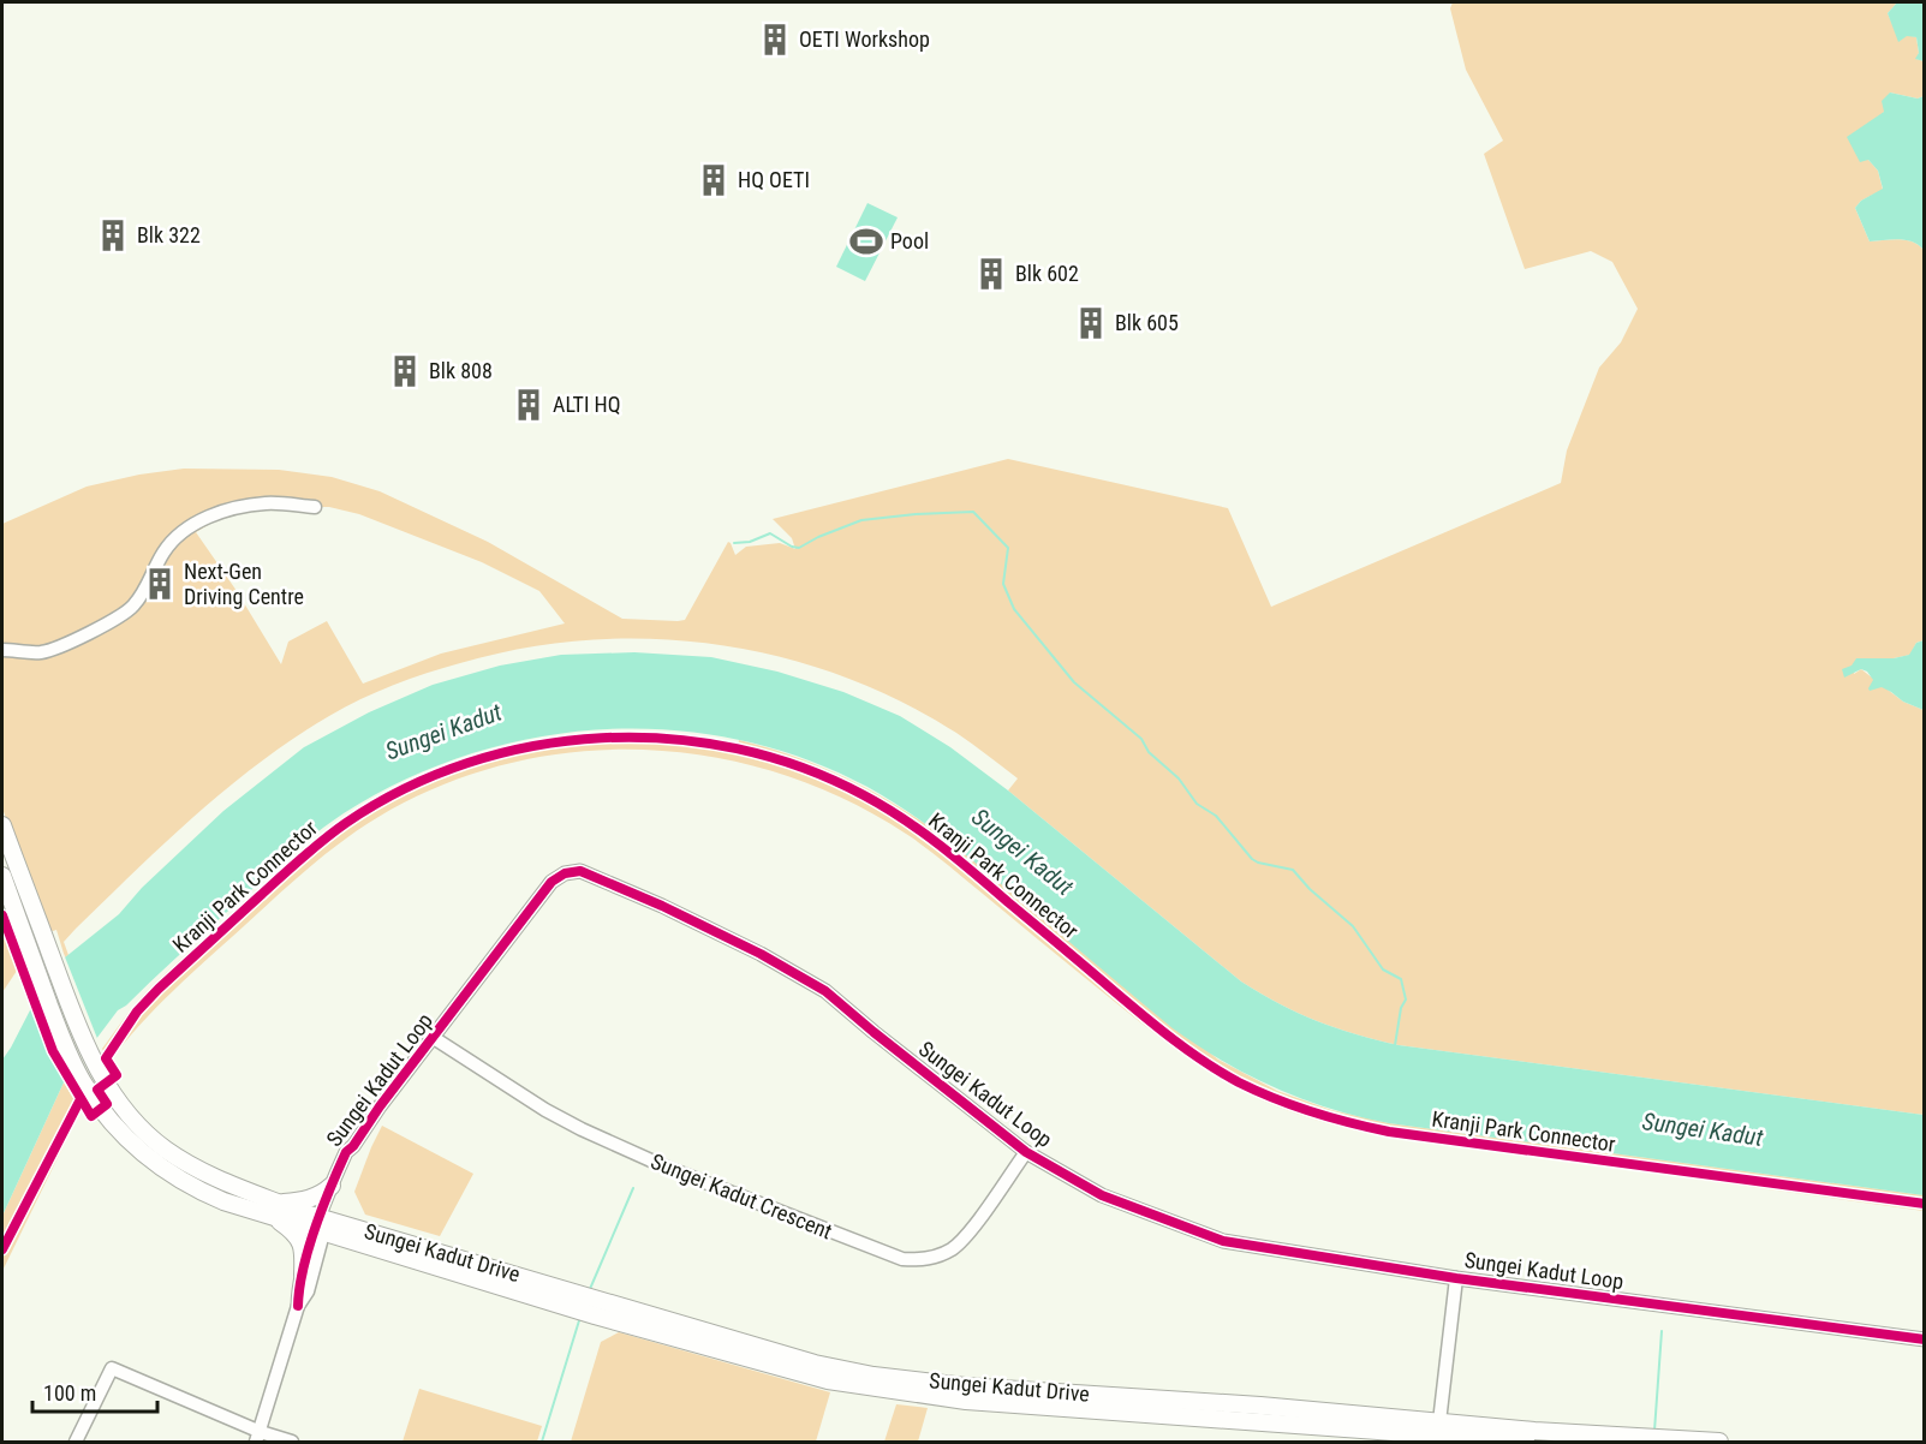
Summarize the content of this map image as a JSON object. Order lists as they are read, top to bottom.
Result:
{
  "streets": {
    "main road": ["Sungei Kadut Drive"],
    "street": ["Sungei Kadut Loop", "Sungei Kadut Crescent"],
    "cycle path": ["Kranji Park Connector"]
  },
  "crossings": [
    ["Sungei Kadut Loop", "Sungei Kadut Crescent"],
    ["Sungei Kadut Loop", "Sungei Kadut Drive"]
  ],
  "water": ["Sungei Kadut"],
  "places": {
    "building": [
      "OETI Workshop",
      "HQ OETI",
      "Blk 322",
      "Blk 602",
      "Blk 605",
      "Blk 808",
      "ALTI HQ",
      "Next-Gen Driving Centre"
    ],
    "sports": ["Pool"]
  },
  "scale_bar": "100 m"
}
